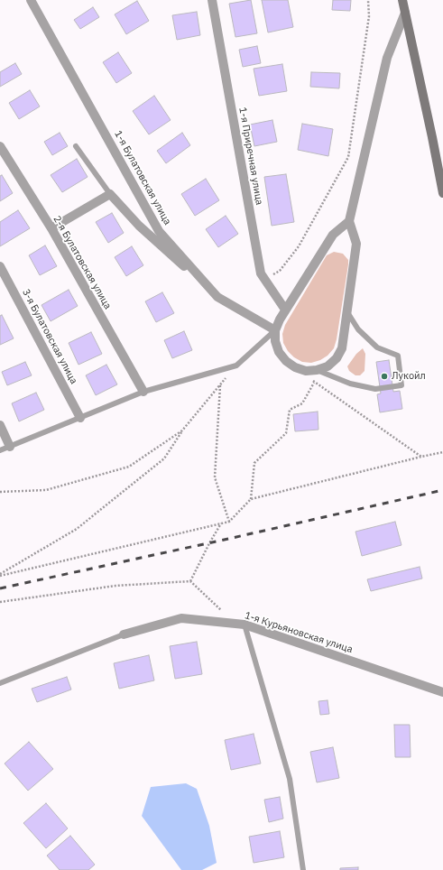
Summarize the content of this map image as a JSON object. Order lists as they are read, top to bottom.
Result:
{
  "streets": {
    "street": [
      "1-я Приречная улица",
      "1-я Булатовская улица",
      "2-я Булатовская улица",
      "3-я Булатовская улица",
      "1-я Курьяновская улица"
    ]
  },
  "places": ["Лукойл"]
}
